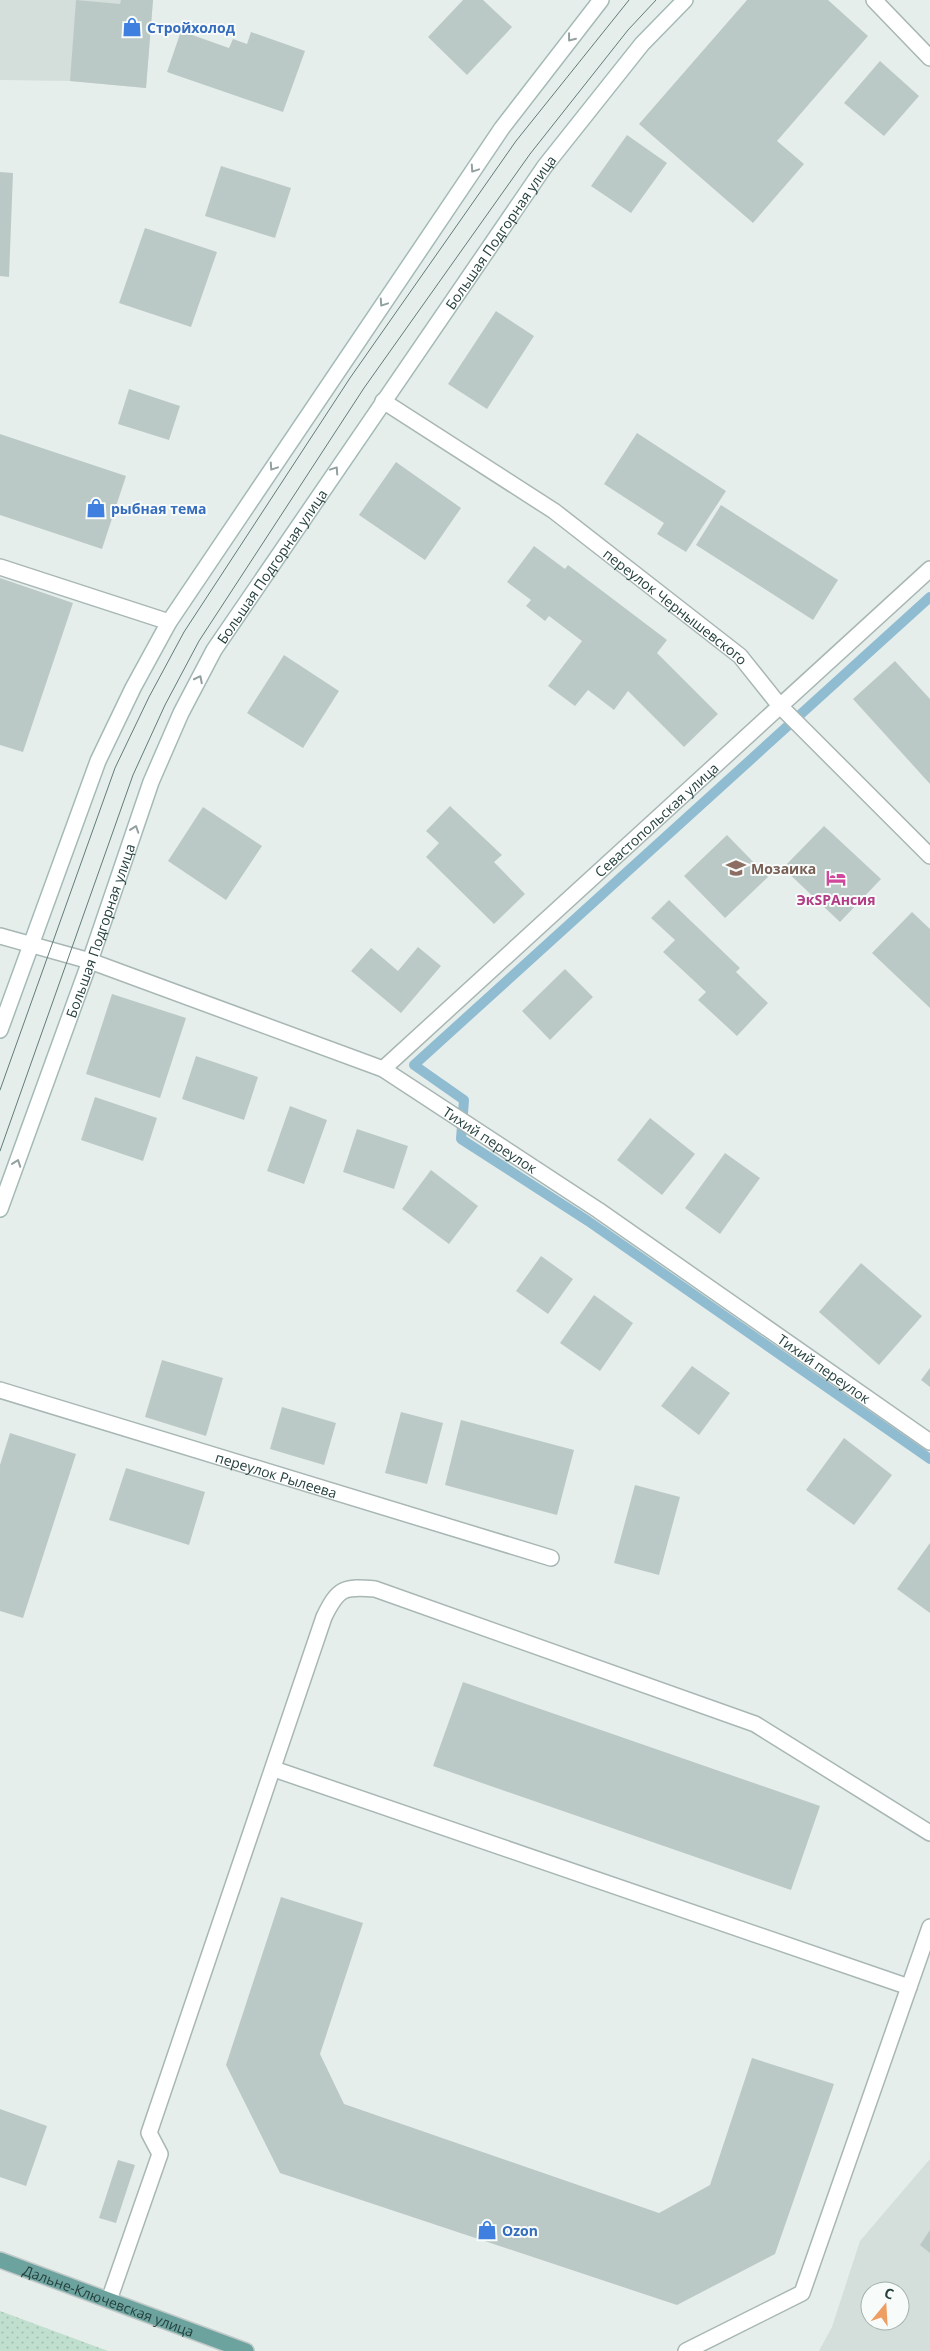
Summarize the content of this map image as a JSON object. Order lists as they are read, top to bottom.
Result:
{
  "streets": {
    "main road": ["Дальне-Ключевская улица"],
    "street": [
      "Большая Подгорная улица",
      "переулок Чернышевского",
      "Севастопольская улица",
      "Тихий переулок",
      "переулок Рылеева"
    ]
  },
  "crossings": [
    ["Большая Подгорная улица", "переулок Чернышевского"],
    ["Большая Подгорная улица", "Тихий переулок"],
    ["переулок Чернышевского", "Севастопольская улица"],
    ["Севастопольская улица", "Тихий переулок"]
  ],
  "places": {
    "shop": ["Стройхолод", "рыбная тема", "Ozon"],
    "school or university": ["Мозаика"],
    "hotel": ["ЭкSPAнсия"]
  },
  "north": "top"
}
